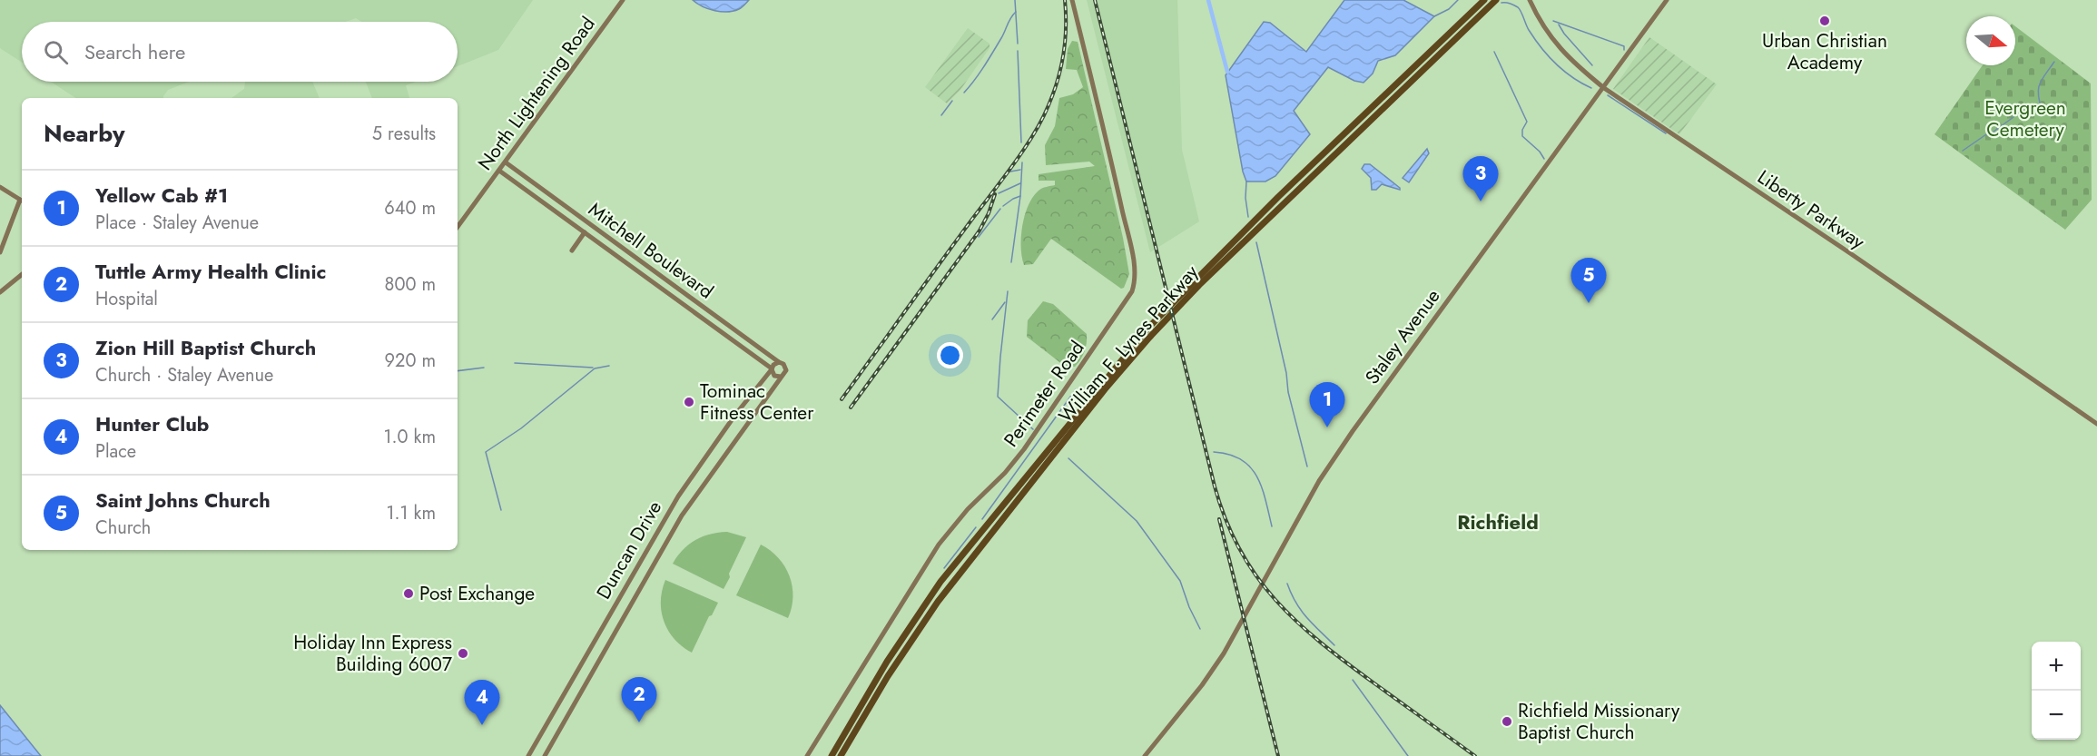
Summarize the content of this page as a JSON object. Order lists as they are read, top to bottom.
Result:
{
  "streets": {
    "highway": ["William F. Lynes Parkway"],
    "street": [
      "North Lightening Road",
      "Liberty Parkway",
      "Mitchell Boulevard",
      "Staley Avenue",
      "Perimeter Road",
      "Duncan Drive"
    ]
  },
  "crossings": [
    ["North Lightening Road", "Mitchell Boulevard"],
    ["Liberty Parkway", "Staley Avenue"],
    ["Mitchell Boulevard", "Duncan Drive"]
  ],
  "districts": ["Richfield"],
  "parks": ["Evergreen Cemetery"],
  "places": [
    "Urban Christian Academy",
    "Tominac Fitness Center",
    "Post Exchange",
    "Holiday Inn Express Building 6007",
    "Richfield Missionary Baptist Church"
  ],
  "north": "right",
  "page": {
    "search": "Search here",
    "heading": ["Nearby", "5 results"],
    "pins": [
      "3",
      "5",
      "1",
      "2",
      "4"
    ],
    "list": [
      {
        "mark": "1",
        "name": "Yellow Cab #1",
        "note": "Place · Staley Avenue",
        "value": "640 m"
      },
      {
        "mark": "2",
        "name": "Tuttle Army Health Clinic",
        "note": "Hospital",
        "value": "800 m"
      },
      {
        "mark": "3",
        "name": "Zion Hill Baptist Church",
        "note": "Church · Staley Avenue",
        "value": "920 m"
      },
      {
        "mark": "4",
        "name": "Hunter Club",
        "note": "Place",
        "value": "1.0 km"
      },
      {
        "mark": "5",
        "name": "Saint Johns Church",
        "note": "Church",
        "value": "1.1 km"
      }
    ],
    "map_buttons": ["+", "−"]
  }
}
